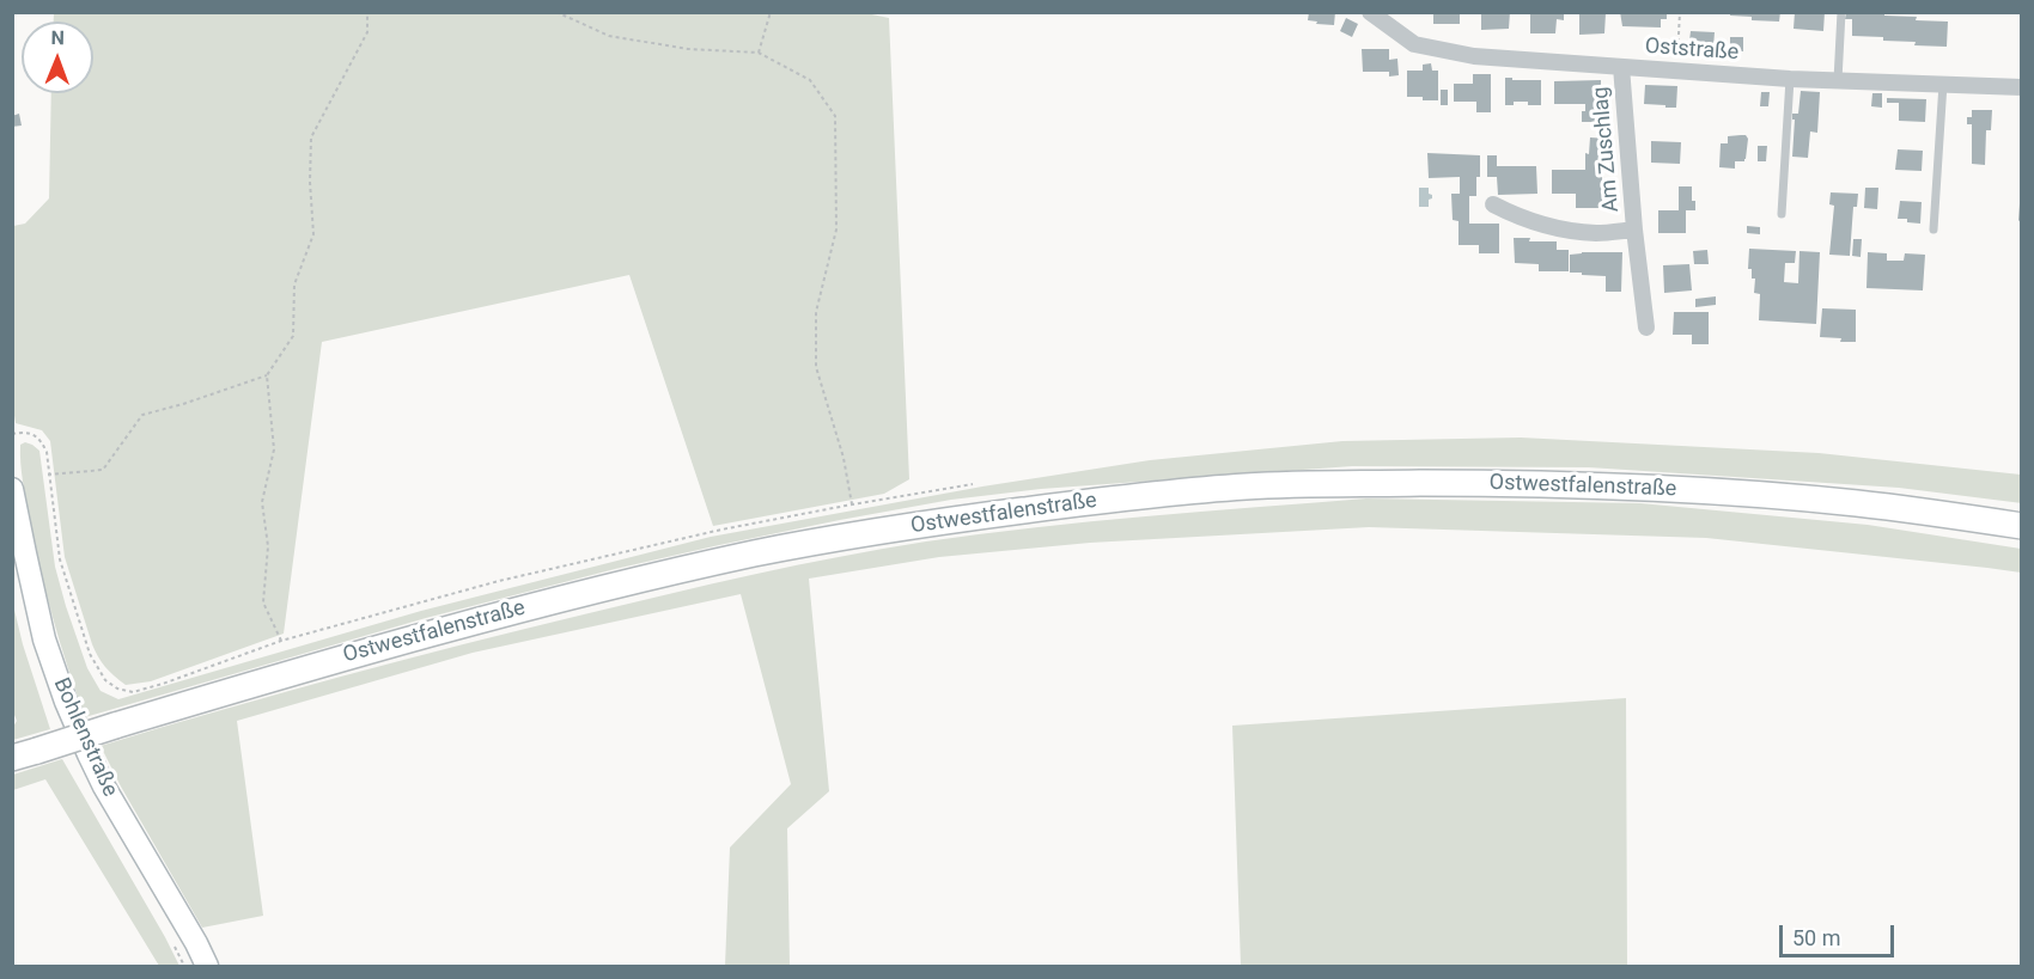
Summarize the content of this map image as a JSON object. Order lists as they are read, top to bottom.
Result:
{
  "streets": {
    "main road": ["Ostwestfalenstraße"],
    "street": ["Oststraße", "Am Zuschlag", "Bohlenstraße"]
  },
  "crossings": [
    ["Oststraße", "Am Zuschlag"]
  ],
  "scale_bar": "50 m",
  "north": "top"
}
